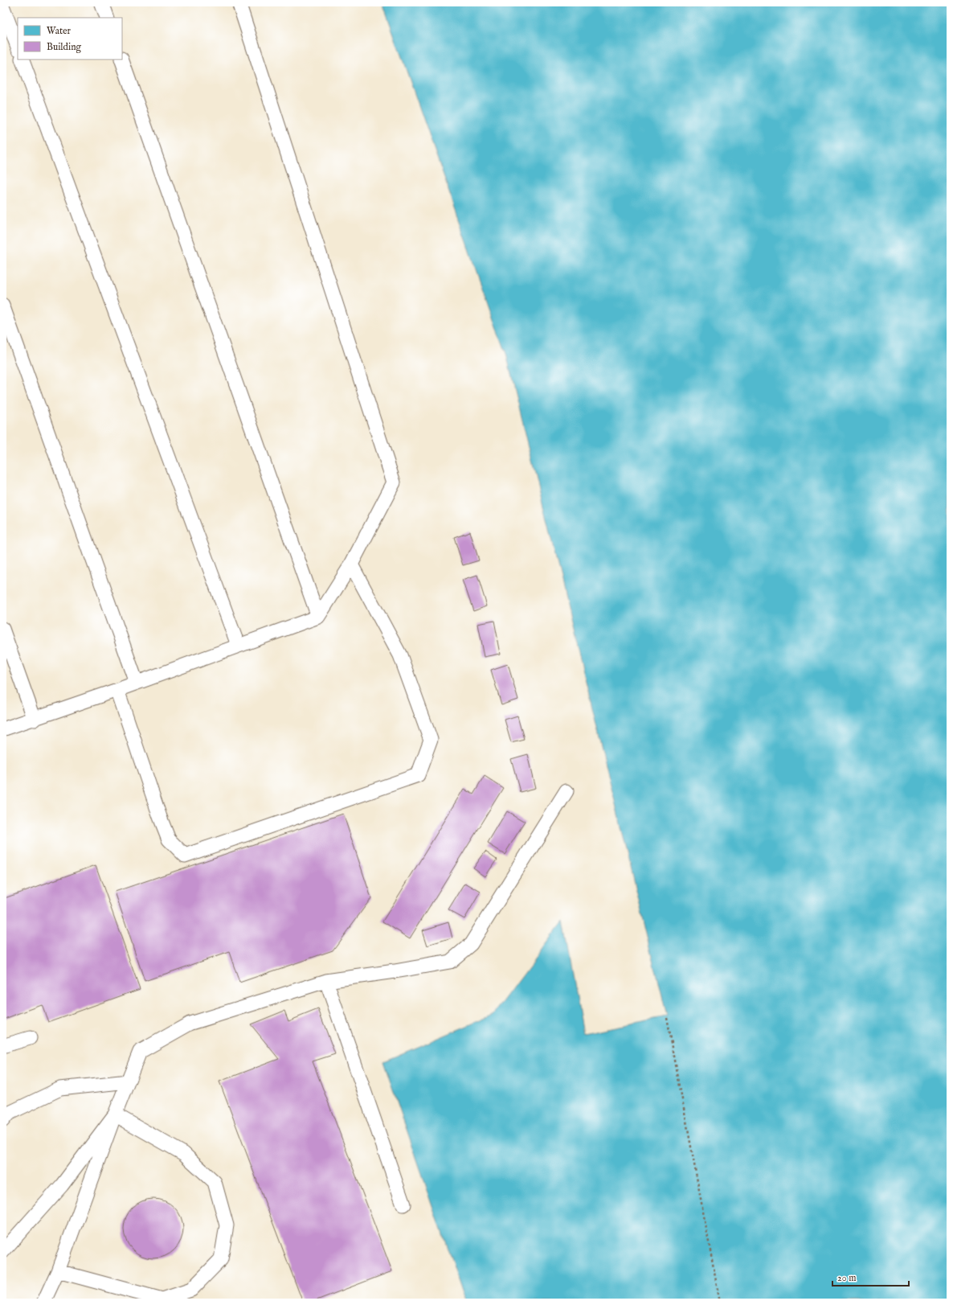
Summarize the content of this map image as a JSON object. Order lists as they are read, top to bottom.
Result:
{
  "legend": ["Water", "Building"],
  "scale_bar": "20 m"
}
